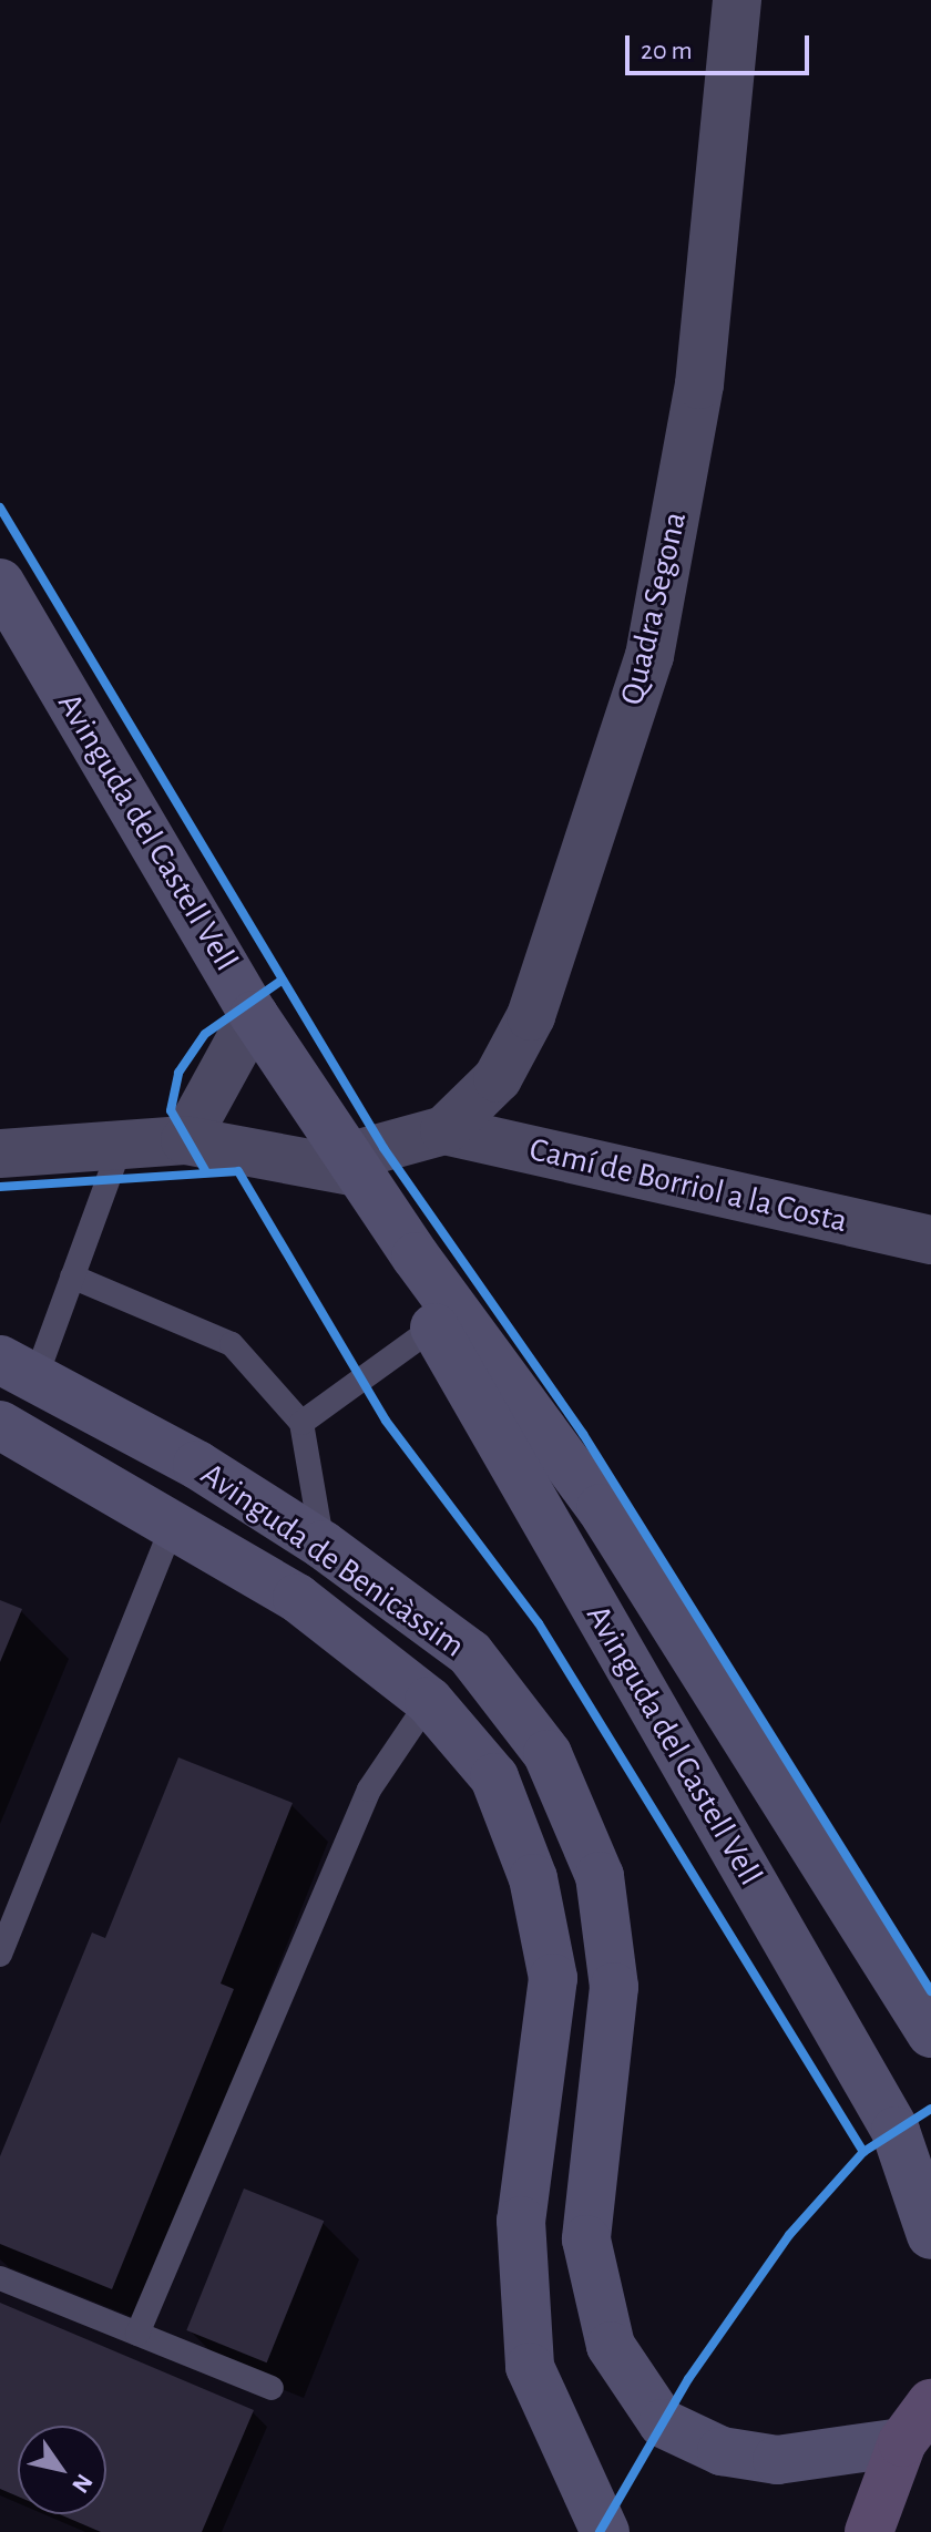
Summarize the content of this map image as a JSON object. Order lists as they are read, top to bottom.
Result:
{
  "streets": {
    "main road": ["Avinguda del Castell Vell", "Avinguda de Benicàssim"],
    "street": ["Quadra Segona", "Camí de Borriol a la Costa"]
  },
  "crossings": [
    ["Quadra Segona", "Avinguda del Castell Vell"],
    ["Quadra Segona", "Camí de Borriol a la Costa"]
  ],
  "scale_bar": "20 m",
  "north": "bottom right"
}
